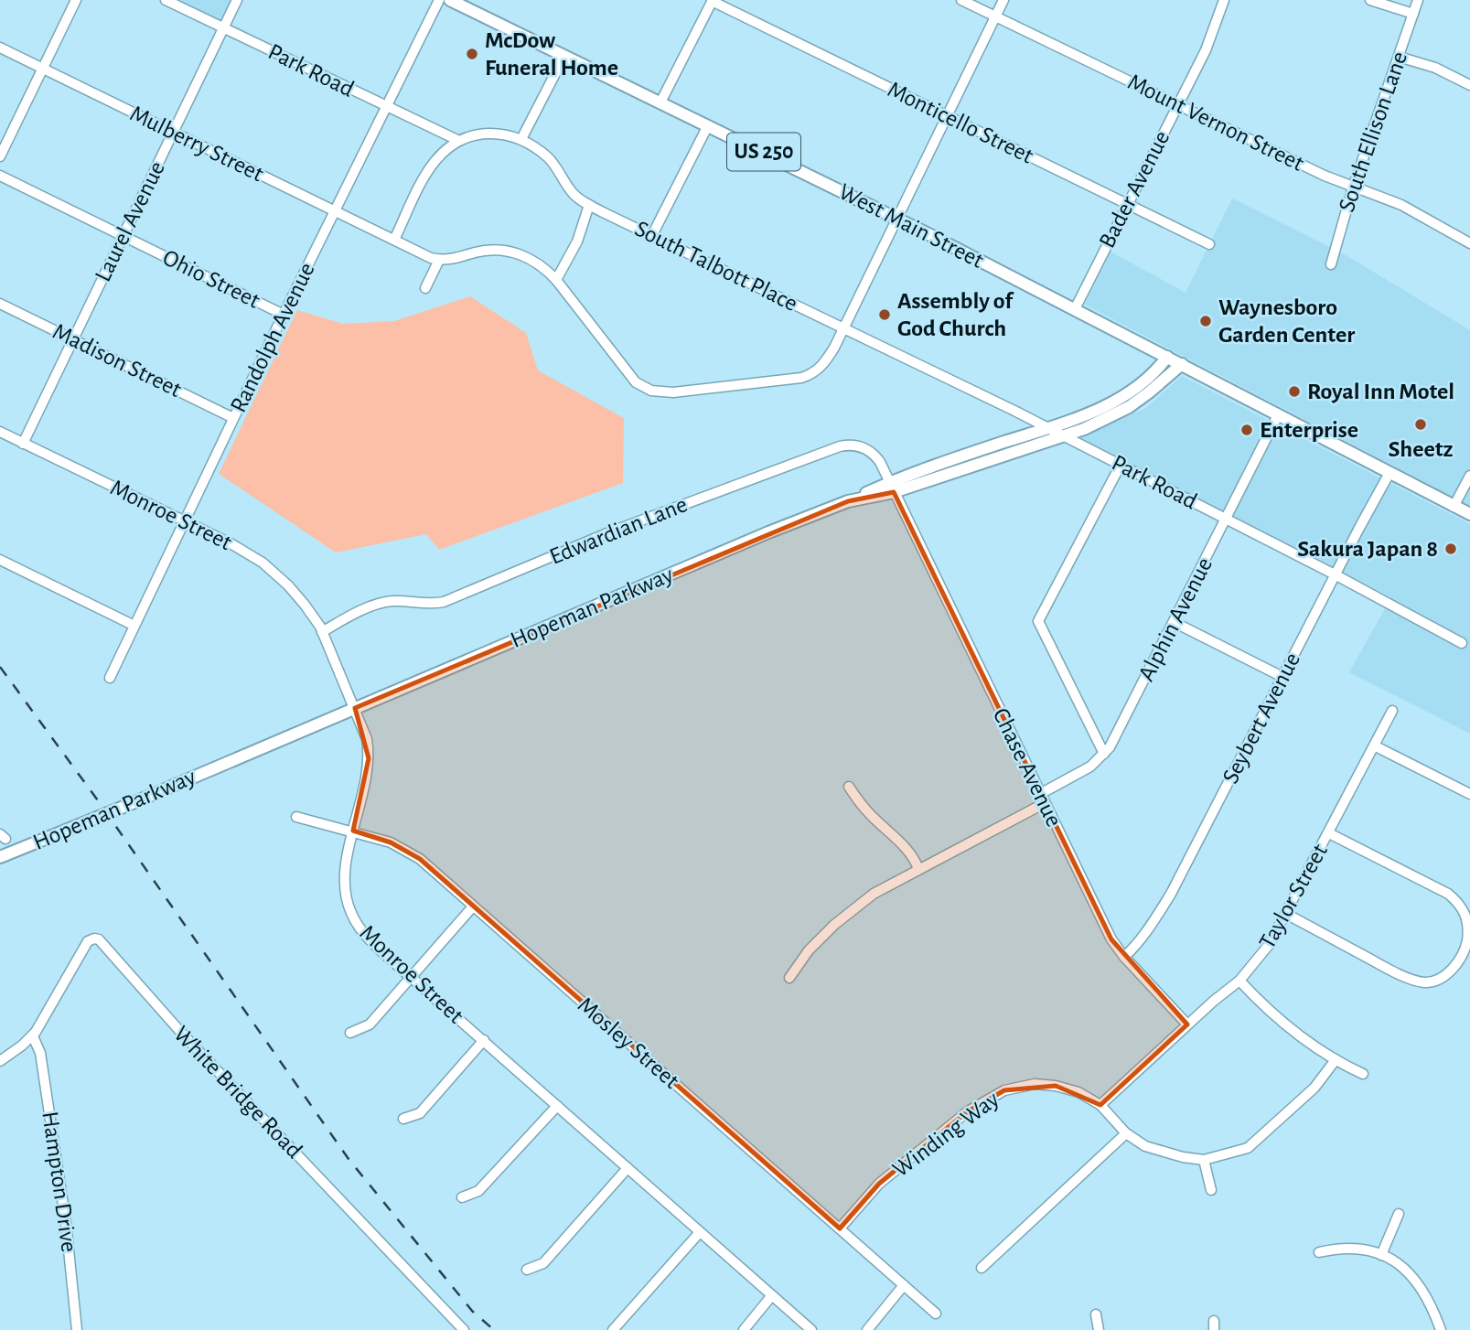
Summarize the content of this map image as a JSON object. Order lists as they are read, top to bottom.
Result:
{
  "streets": {
    "main road": ["US 250", "West Main Street", "Hopeman Parkway"],
    "street": [
      "Park Road",
      "Monticello Street",
      "Mount Vernon Street",
      "South Ellison Lane",
      "Mulberry Street",
      "Bader Avenue",
      "Laurel Avenue",
      "South Talbott Place",
      "Ohio Street",
      "Randolph Avenue",
      "Madison Street",
      "Monroe Street",
      "Edwardian Lane",
      "Alphin Avenue",
      "Seybert Avenue",
      "Chase Avenue",
      "Taylor Street",
      "Mosley Street",
      "White Bridge Road",
      "Winding Way",
      "Hampton Drive"
    ]
  },
  "crossings": [
    ["Park Road", "Laurel Avenue"],
    ["Park Road", "South Talbott Place"],
    ["Park Road", "Randolph Avenue"],
    ["Park Road", "Alphin Avenue"],
    ["Park Road", "Seybert Avenue"],
    ["Monticello Street", "Bader Avenue"],
    ["Mount Vernon Street", "South Ellison Lane"],
    ["Mount Vernon Street", "Bader Avenue"],
    ["Mulberry Street", "Laurel Avenue"],
    ["Mulberry Street", "Randolph Avenue"],
    ["Bader Avenue", "West Main Street"],
    ["Laurel Avenue", "Ohio Street"],
    ["Laurel Avenue", "Madison Street"],
    ["Laurel Avenue", "Monroe Street"],
    ["West Main Street", "Alphin Avenue"],
    ["West Main Street", "Seybert Avenue"],
    ["Ohio Street", "Randolph Avenue"],
    ["Randolph Avenue", "Madison Street"],
    ["Randolph Avenue", "Monroe Street"],
    ["Monroe Street", "Edwardian Lane"],
    ["Monroe Street", "Hopeman Parkway"],
    ["Monroe Street", "Mosley Street"],
    ["Edwardian Lane", "Hopeman Parkway"],
    ["Edwardian Lane", "Chase Avenue"],
    ["Hopeman Parkway", "Chase Avenue"],
    ["Alphin Avenue", "Chase Avenue"],
    ["Seybert Avenue", "Chase Avenue"],
    ["Chase Avenue", "Taylor Street"],
    ["Taylor Street", "Winding Way"],
    ["Mosley Street", "Winding Way"],
    ["White Bridge Road", "Hampton Drive"]
  ],
  "places": [
    "McDow Funeral Home",
    "Assembly of God Church",
    "Waynesboro Garden Center",
    "Royal Inn Motel",
    "Sheetz",
    "Enterprise",
    "Sakura Japan 8"
  ]
}
